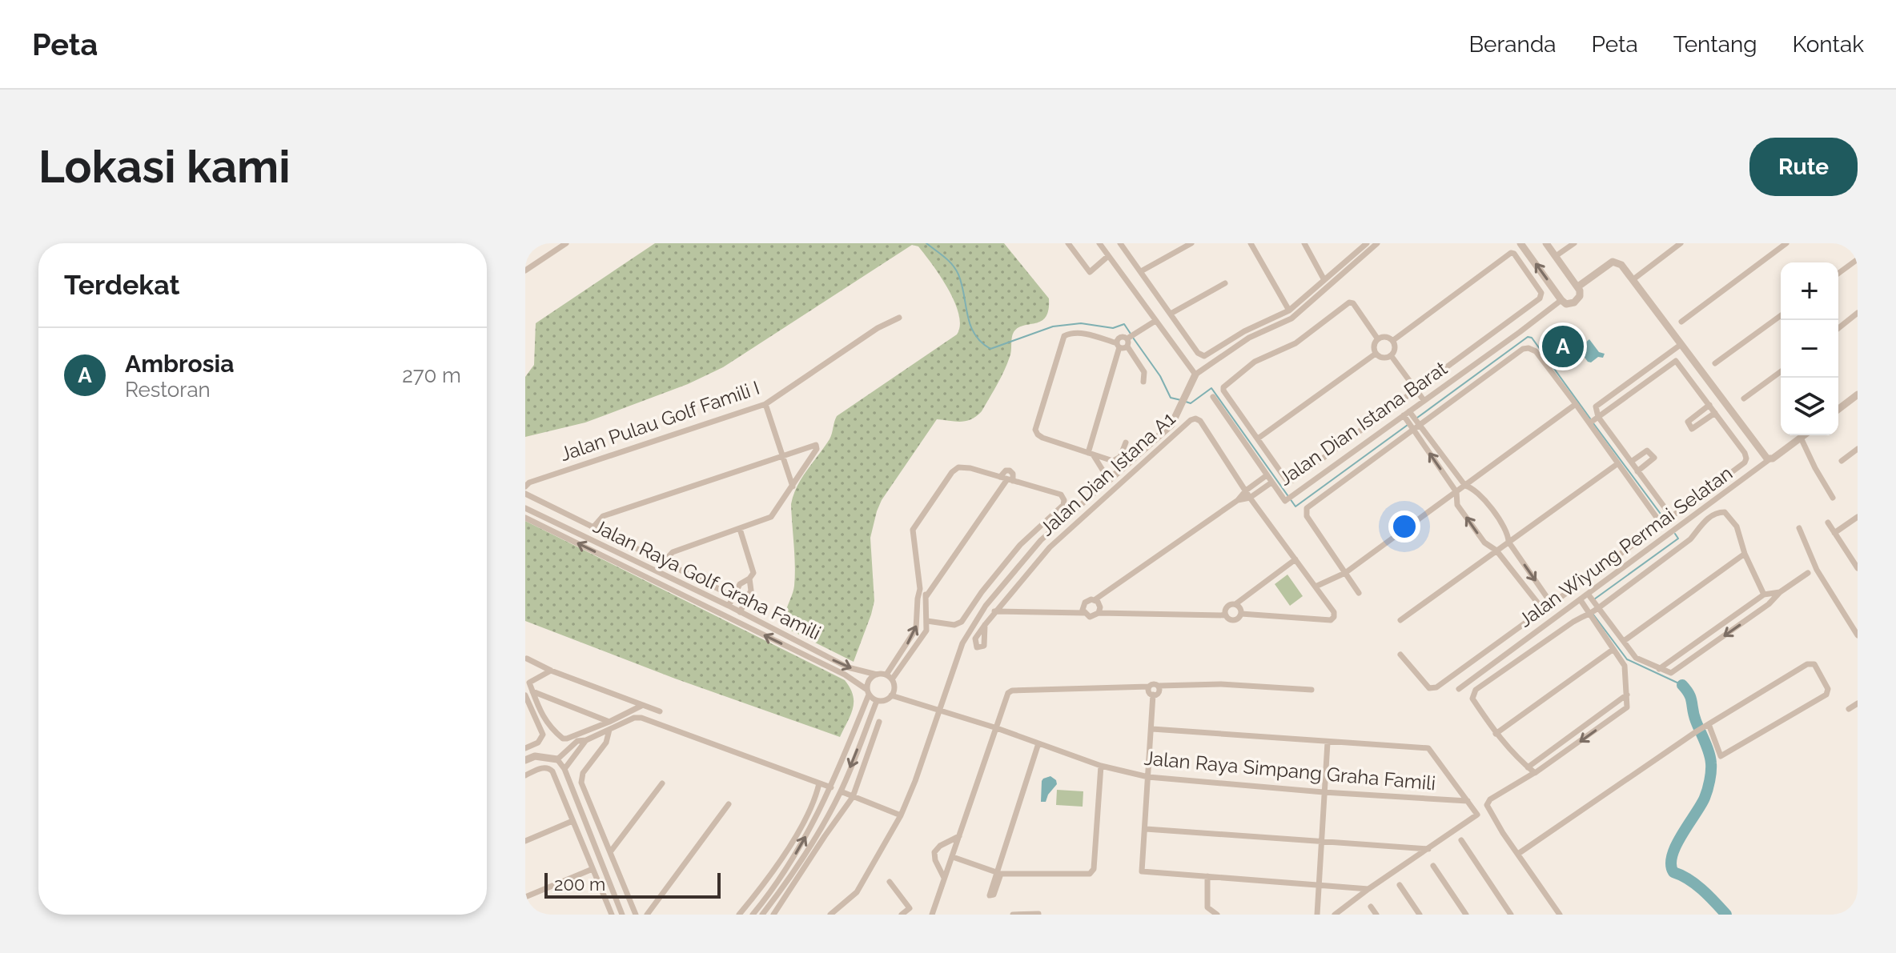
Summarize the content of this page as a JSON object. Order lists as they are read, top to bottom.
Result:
{
  "streets": {
    "street": [
      "Jalan Pulau Golf Famili I",
      "Jalan Dian Istana Barat",
      "Jalan Dian Istana A1",
      "Jalan Wiyung Permai Selatan",
      "Jalan Raya Golf Graha Famili",
      "Jalan Raya Simpang Graha Famili"
    ]
  },
  "crossings": [
    ["Jalan Raya Golf Graha Famili", "Jalan Raya Simpang Graha Famili"]
  ],
  "scale_bar": "200 m",
  "page": {
    "header": "Peta",
    "nav": [
      "Beranda",
      "Peta",
      "Tentang",
      "Kontak"
    ],
    "buttons": "Rute",
    "title": "Lokasi kami",
    "heading": "Terdekat",
    "map_buttons": ["+", "−"],
    "pins": "A",
    "list": [
      {
        "mark": "A",
        "name": "Ambrosia",
        "note": "Restoran",
        "value": "270 m"
      }
    ],
    "scale": "200 m"
  }
}
